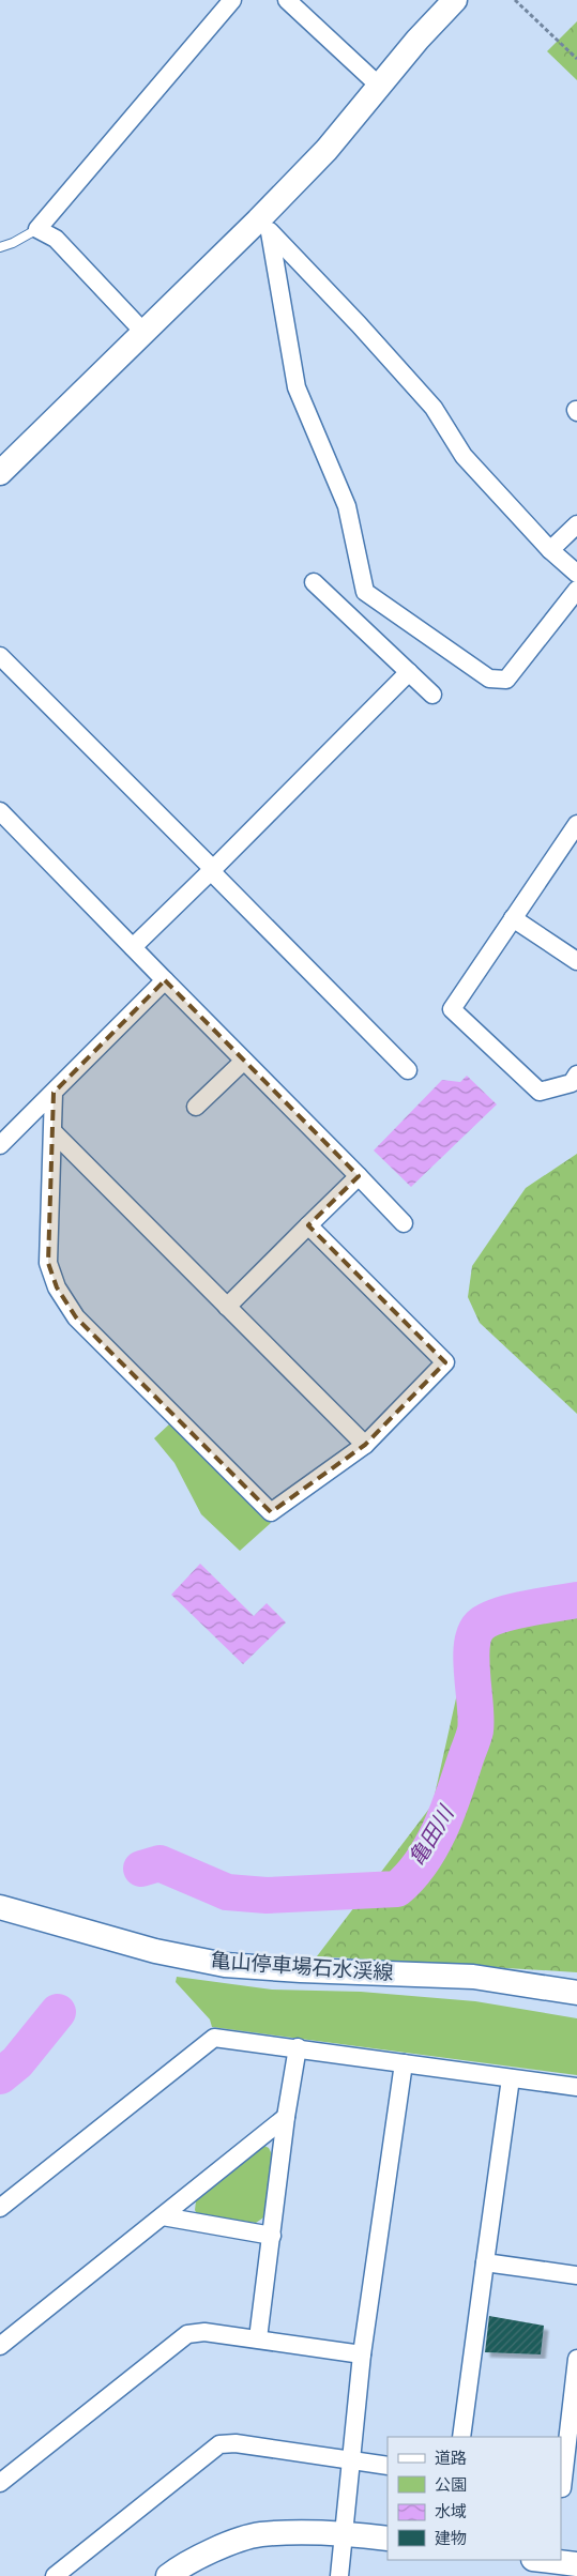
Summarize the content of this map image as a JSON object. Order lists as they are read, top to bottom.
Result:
{
  "streets": {
    "street": ["亀山停車場石水渓線"]
  },
  "water": ["亀田川"],
  "legend": [
    "道路",
    "公園",
    "水域",
    "建物"
  ]
}
